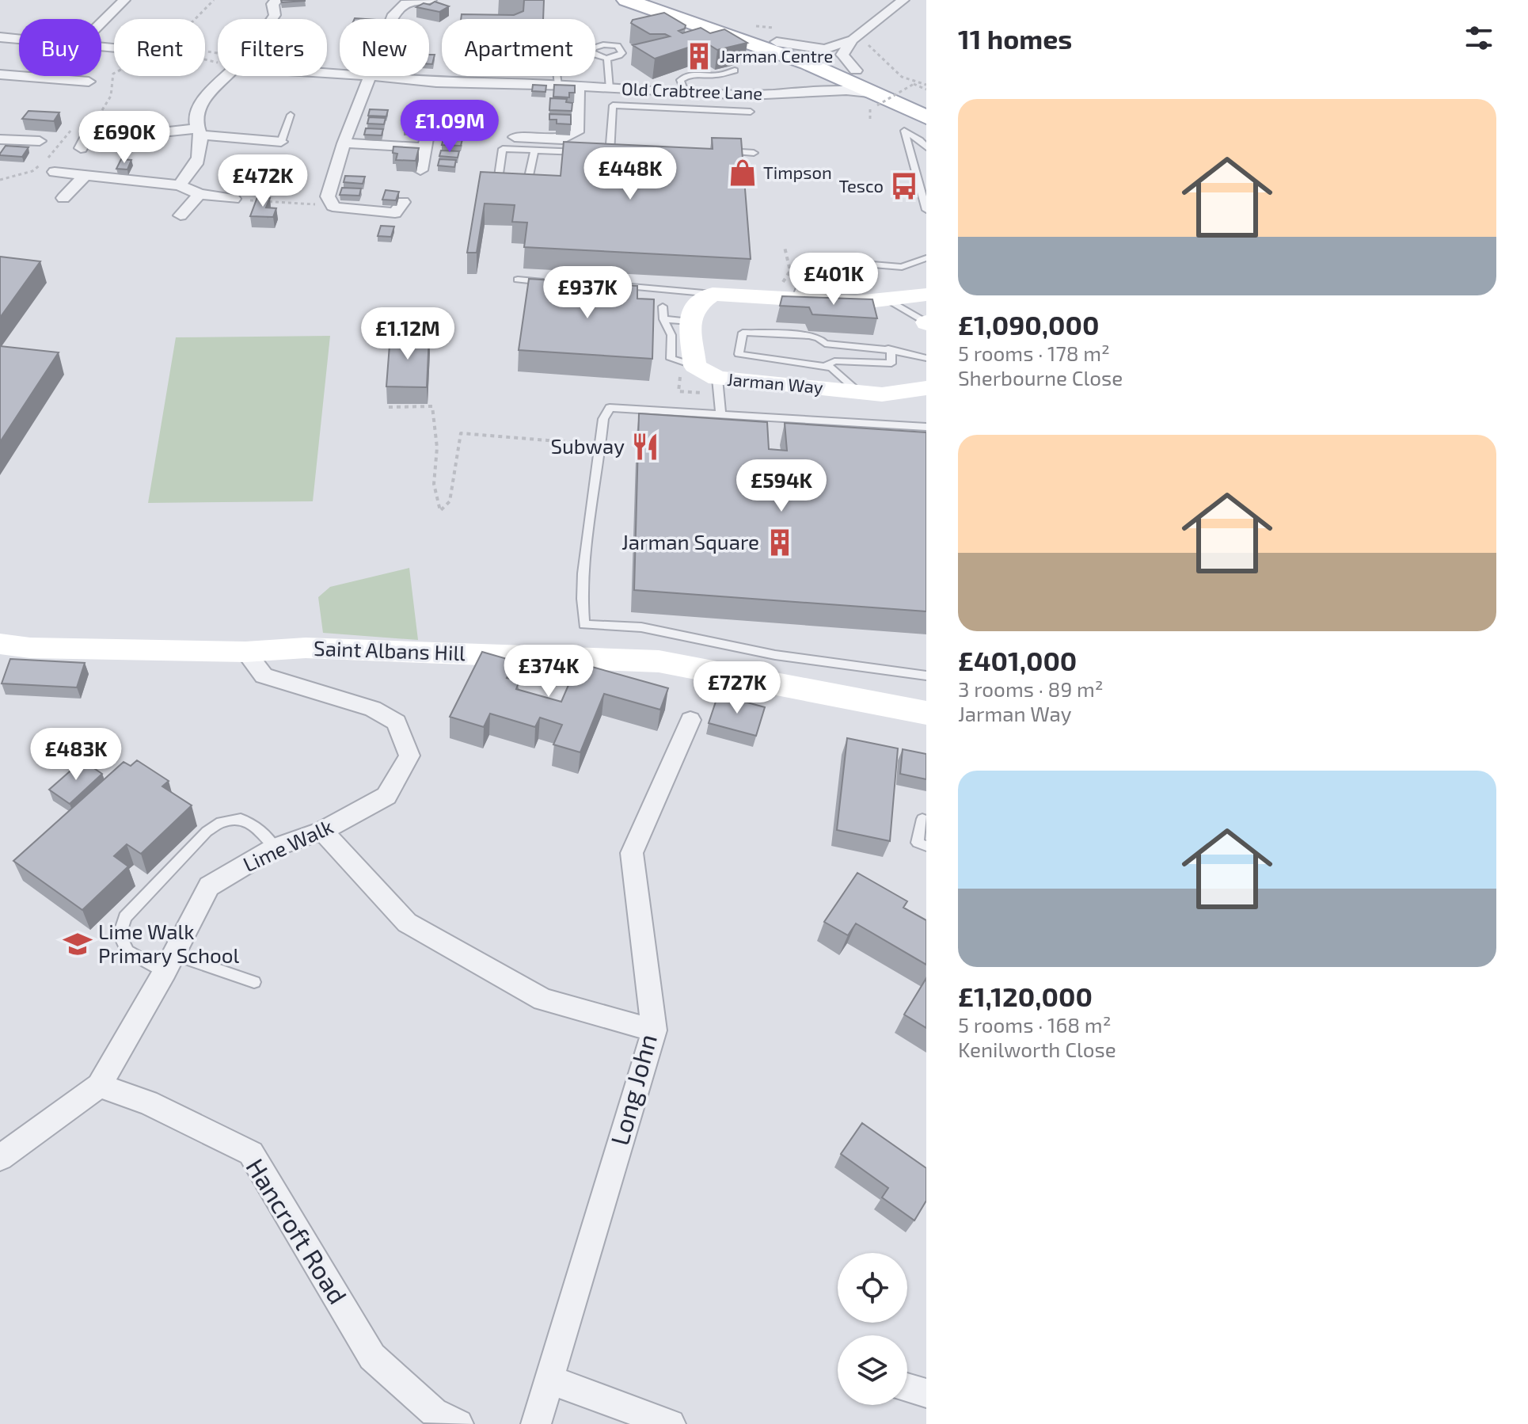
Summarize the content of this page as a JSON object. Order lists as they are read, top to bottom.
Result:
{
  "streets": {
    "street": [
      "Old Crabtree Lane",
      "Jarman Way",
      "Saint Albans Hill",
      "Lime Walk",
      "Long John",
      "Hancroft Road"
    ]
  },
  "crossings": [
    ["Saint Albans Hill", "Lime Walk"],
    ["Lime Walk", "Hancroft Road"]
  ],
  "places": {
    "building": ["Jarman Centre", "Jarman Square"],
    "shop": ["Timpson"],
    "bus stop": ["Tesco"],
    "restaurant": ["Subway"],
    "school or university": ["Lime Walk Primary School"]
  },
  "page": {
    "heading": "11 homes",
    "chip": [
      "Buy",
      "Rent",
      "Filters",
      "New",
      "Apartment"
    ],
    "list": [
      {
        "name": "£1,090,000",
        "note": "5 rooms · 178 m² · Sherbourne Close"
      },
      {
        "name": "£401,000",
        "note": "3 rooms · 89 m² · Jarman Way"
      },
      {
        "name": "£1,120,000",
        "note": "5 rooms · 168 m² · Kenilworth Close"
      }
    ],
    "price": [
      "£1.09M",
      "£690K",
      "£448K",
      "£472K",
      "£401K",
      "£937K",
      "£1.12M",
      "£594K",
      "£374K",
      "£727K",
      "£483K"
    ]
  }
}
